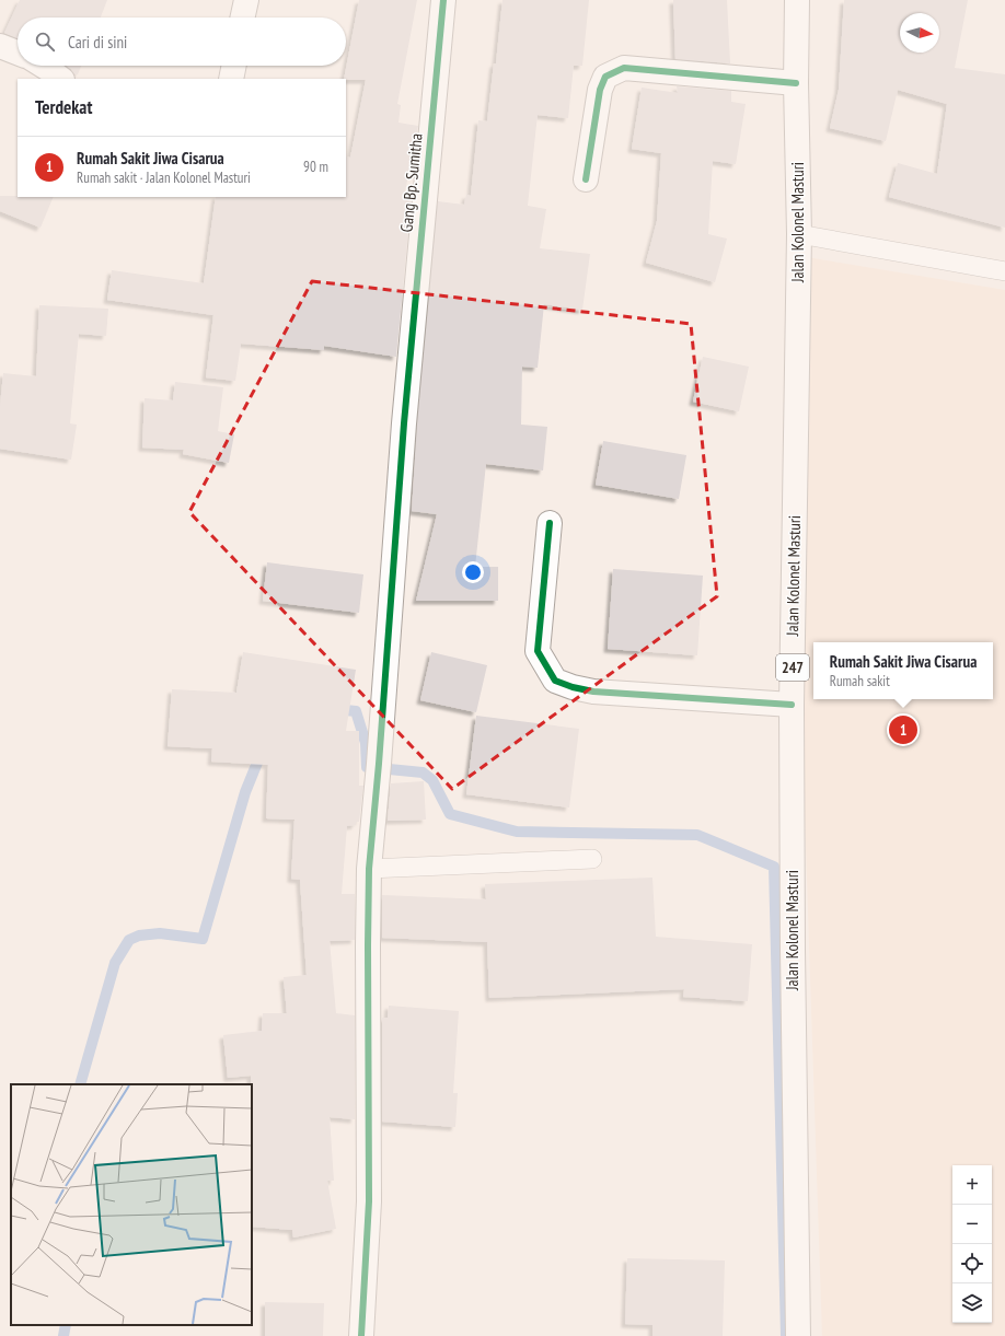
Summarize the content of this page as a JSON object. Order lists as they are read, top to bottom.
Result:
{
  "streets": {
    "street": ["Gang Bp. Sumitha", "Jalan Kolonel Masturi", "247"]
  },
  "north": "right",
  "page": {
    "search": "Cari di sini",
    "heading": "Terdekat",
    "list": [
      {
        "mark": "1",
        "name": "Rumah Sakit Jiwa Cisarua",
        "note": "Rumah sakit · Jalan Kolonel Masturi",
        "value": "90 m"
      }
    ],
    "popup": ["Rumah Sakit Jiwa Cisarua", "Rumah sakit"],
    "pins": "1",
    "map_buttons": ["+", "−"]
  }
}
